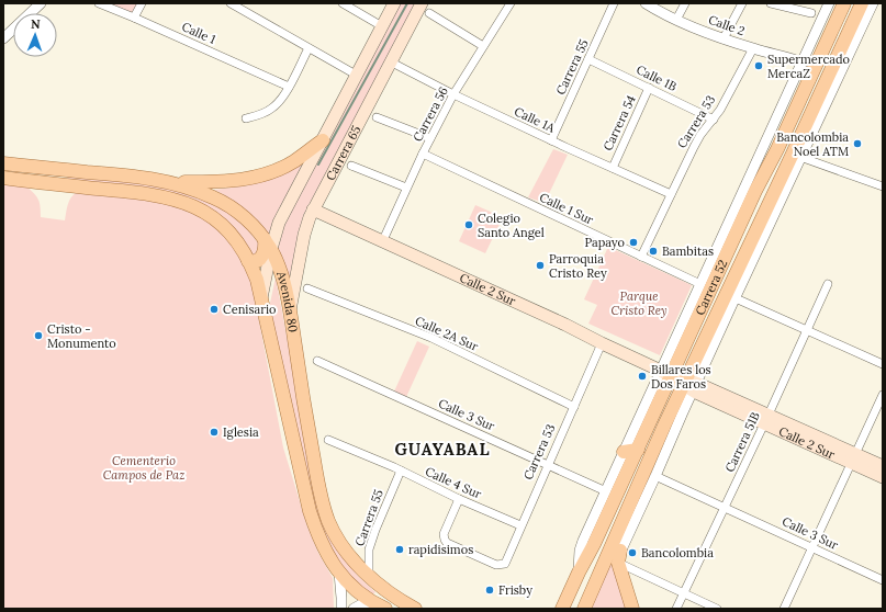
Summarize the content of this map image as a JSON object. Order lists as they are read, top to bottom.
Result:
{
  "streets": {
    "main road": [
      "Carrera 65",
      "Carrera 52",
      "Calle 2 Sur",
      "Avenida 80"
    ],
    "street": [
      "Calle 2",
      "Calle 1",
      "Carrera 55",
      "Calle 1B",
      "Carrera 56",
      "Calle 1A",
      "Carrera 53",
      "Carrera 54",
      "Calle 1 Sur",
      "Calle 2A Sur",
      "Calle 3 Sur",
      "Carrera 51B",
      "Calle 4 Sur"
    ]
  },
  "crossings": [
    ["Calle 2", "Carrera 53"],
    ["Calle 2", "Carrera 52"],
    ["Carrera 55", "Calle 1B"],
    ["Carrera 55", "Calle 1A"],
    ["Carrera 55", "Avenida 80"],
    ["Carrera 55", "Calle 4 Sur"],
    ["Calle 1B", "Carrera 53"],
    ["Calle 1B", "Carrera 54"],
    ["Carrera 56", "Calle 1A"],
    ["Carrera 56", "Calle 1 Sur"],
    ["Carrera 56", "Calle 2 Sur"],
    ["Calle 1A", "Carrera 53"],
    ["Calle 1A", "Carrera 54"],
    ["Calle 1A", "Carrera 65"],
    ["Carrera 53", "Calle 1 Sur"],
    ["Carrera 53", "Calle 2 Sur"],
    ["Carrera 53", "Calle 2A Sur"],
    ["Carrera 53", "Calle 3 Sur"],
    ["Carrera 53", "Calle 4 Sur"],
    ["Carrera 65", "Calle 2 Sur"],
    ["Carrera 65", "Avenida 80"],
    ["Calle 1 Sur", "Carrera 52"],
    ["Carrera 52", "Calle 2 Sur"],
    ["Carrera 52", "Calle 3 Sur"],
    ["Calle 2 Sur", "Carrera 51B"],
    ["Calle 3 Sur", "Carrera 51B"]
  ],
  "districts": ["GUAYABAL"],
  "parks": ["Parque Cristo Rey", "Cementerio Campos de Paz"],
  "places": [
    "Supermercado MercaZ",
    "Bancolombia Noel ATM",
    "Colegio Santo Angel",
    "Papayo",
    "Bambitas",
    "Parroquia Cristo Rey",
    "Cenisario",
    "Cristo - Monumento",
    "Billares los Dos Faros",
    "Iglesia",
    "rapidisimos",
    "Bancolombia",
    "Frisby"
  ],
  "north": "top"
}
